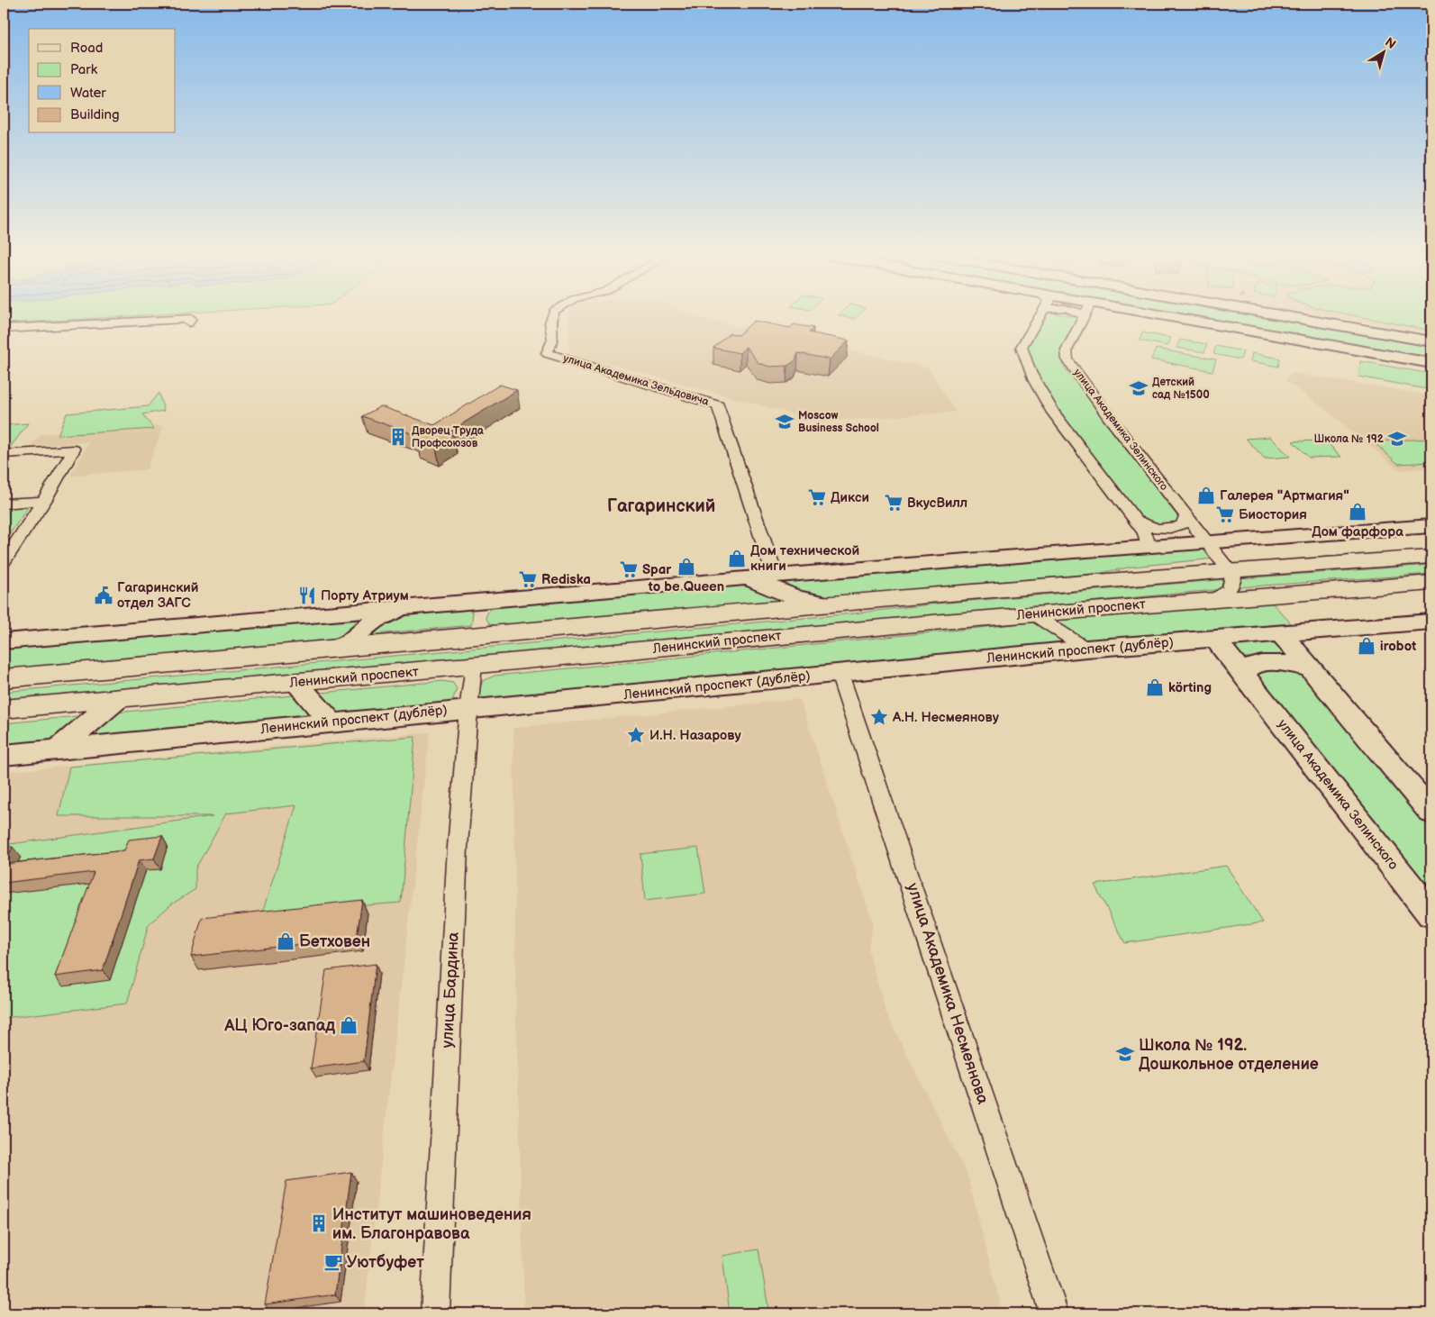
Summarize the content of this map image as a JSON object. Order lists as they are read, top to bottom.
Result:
{
  "streets": {
    "main road": ["Ленинский проспект"],
    "street": [
      "улица Академика Зельдовича",
      "улица Академика Зелинского",
      "Ленинский проспект (дублёр)",
      "улица Бардина",
      "улица Академика Несмеянова"
    ]
  },
  "crossings": [
    ["улица Академика Зелинского", "Ленинский проспект"],
    ["улица Академика Зелинского", "Ленинский проспект (дублёр)"],
    ["Ленинский проспект", "улица Бардина"],
    ["Ленинский проспект (дублёр)", "улица Бардина"],
    ["Ленинский проспект (дублёр)", "улица Академика Несмеянова"]
  ],
  "districts": ["Гагаринский"],
  "places": {
    "school or university": [
      "Детский сад №1500",
      "Moscow Business School",
      "Школа № 192",
      "Школа № 192. Дошкольное отделение"
    ],
    "building": ["Дворец Труда Профсоюзов", "Институт машиноведения им. Благонравова"],
    "shop": [
      "Галерея \"Артмагия\"",
      "Дом фарфора",
      "Дом технической книги",
      "to be Queen",
      "irobot",
      "körting",
      "Бетховен",
      "АЦ Юго-запад"
    ],
    "supermarket": [
      "Дикси",
      "ВкусВилл",
      "Биостория",
      "Spar",
      "Rediska"
    ],
    "public building": ["Гагаринский отдел ЗАГС"],
    "restaurant": ["Порту Атриум"],
    "place": ["А.Н. Несмеянову", "И.Н. Назарову"],
    "cafe": ["Уютбуфет"]
  },
  "legend": [
    "Road",
    "Park",
    "Water",
    "Building"
  ],
  "north": "top right"
}
